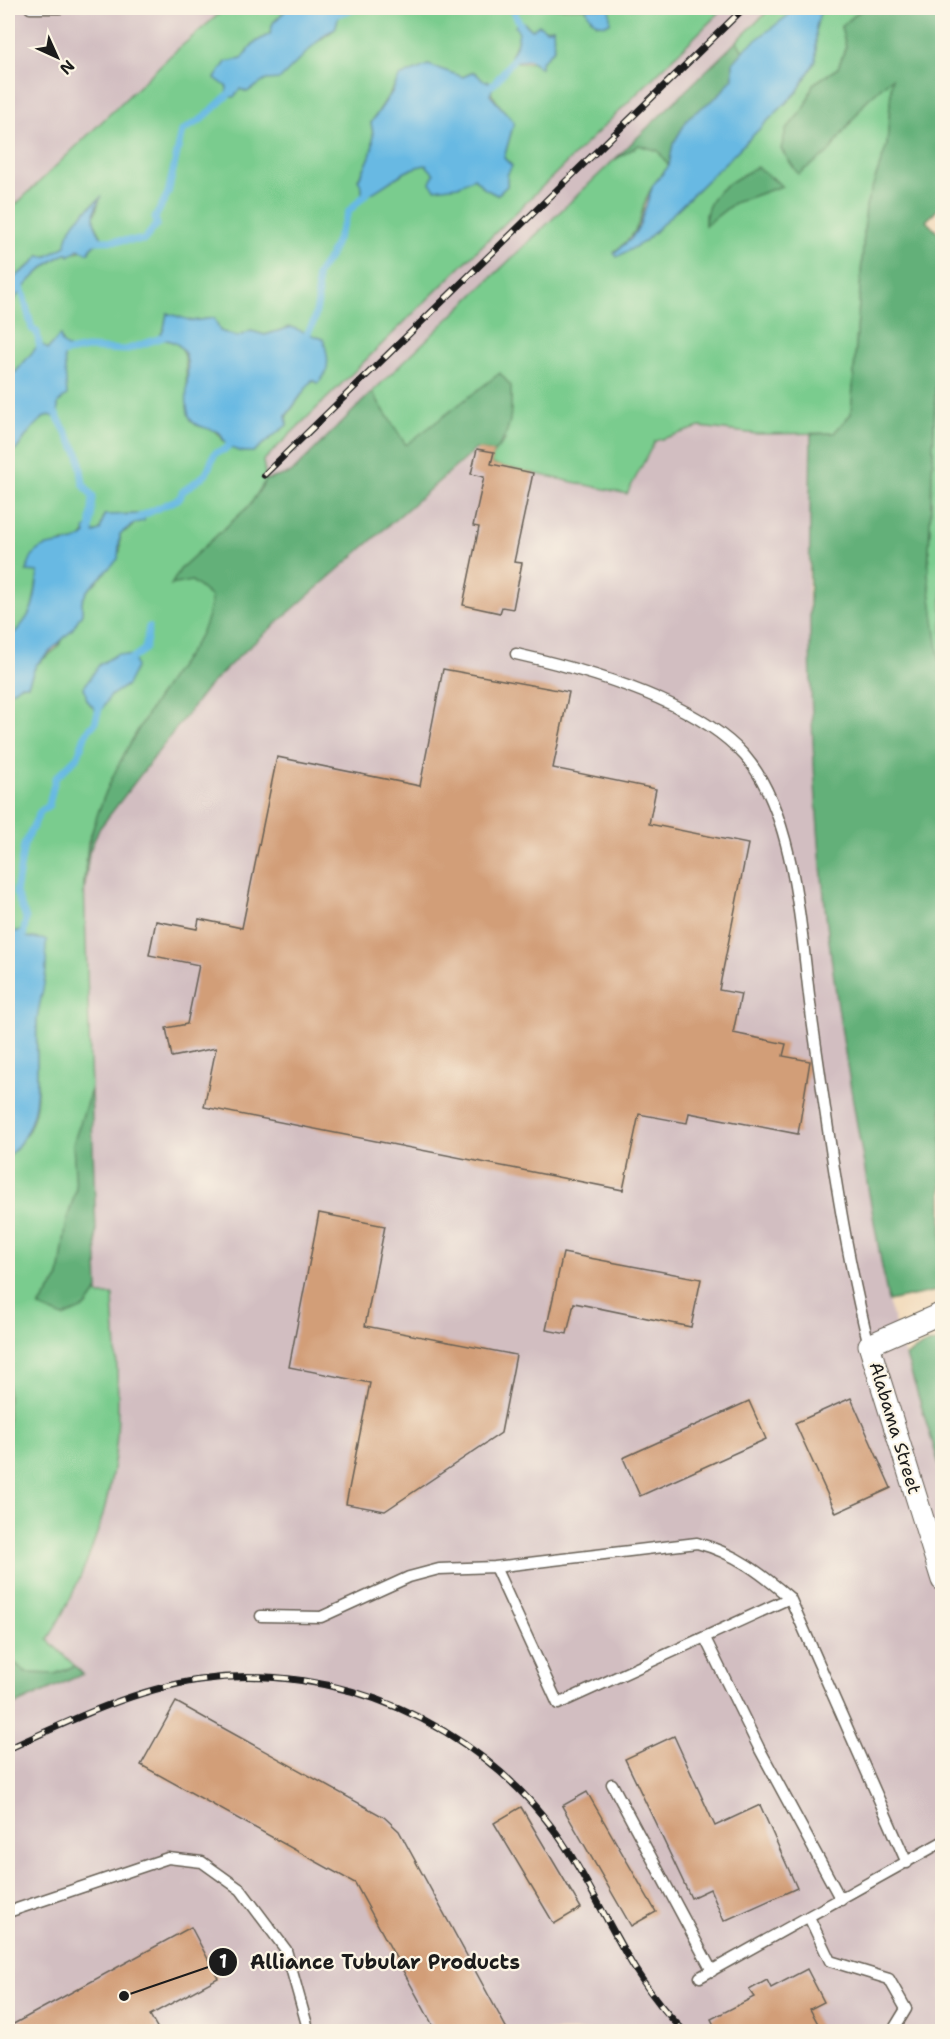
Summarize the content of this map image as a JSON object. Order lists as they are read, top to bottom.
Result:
{
  "streets": {
    "street": ["Alabama Street"]
  },
  "places": ["Alliance Tubular Products"],
  "north": "bottom right"
}
